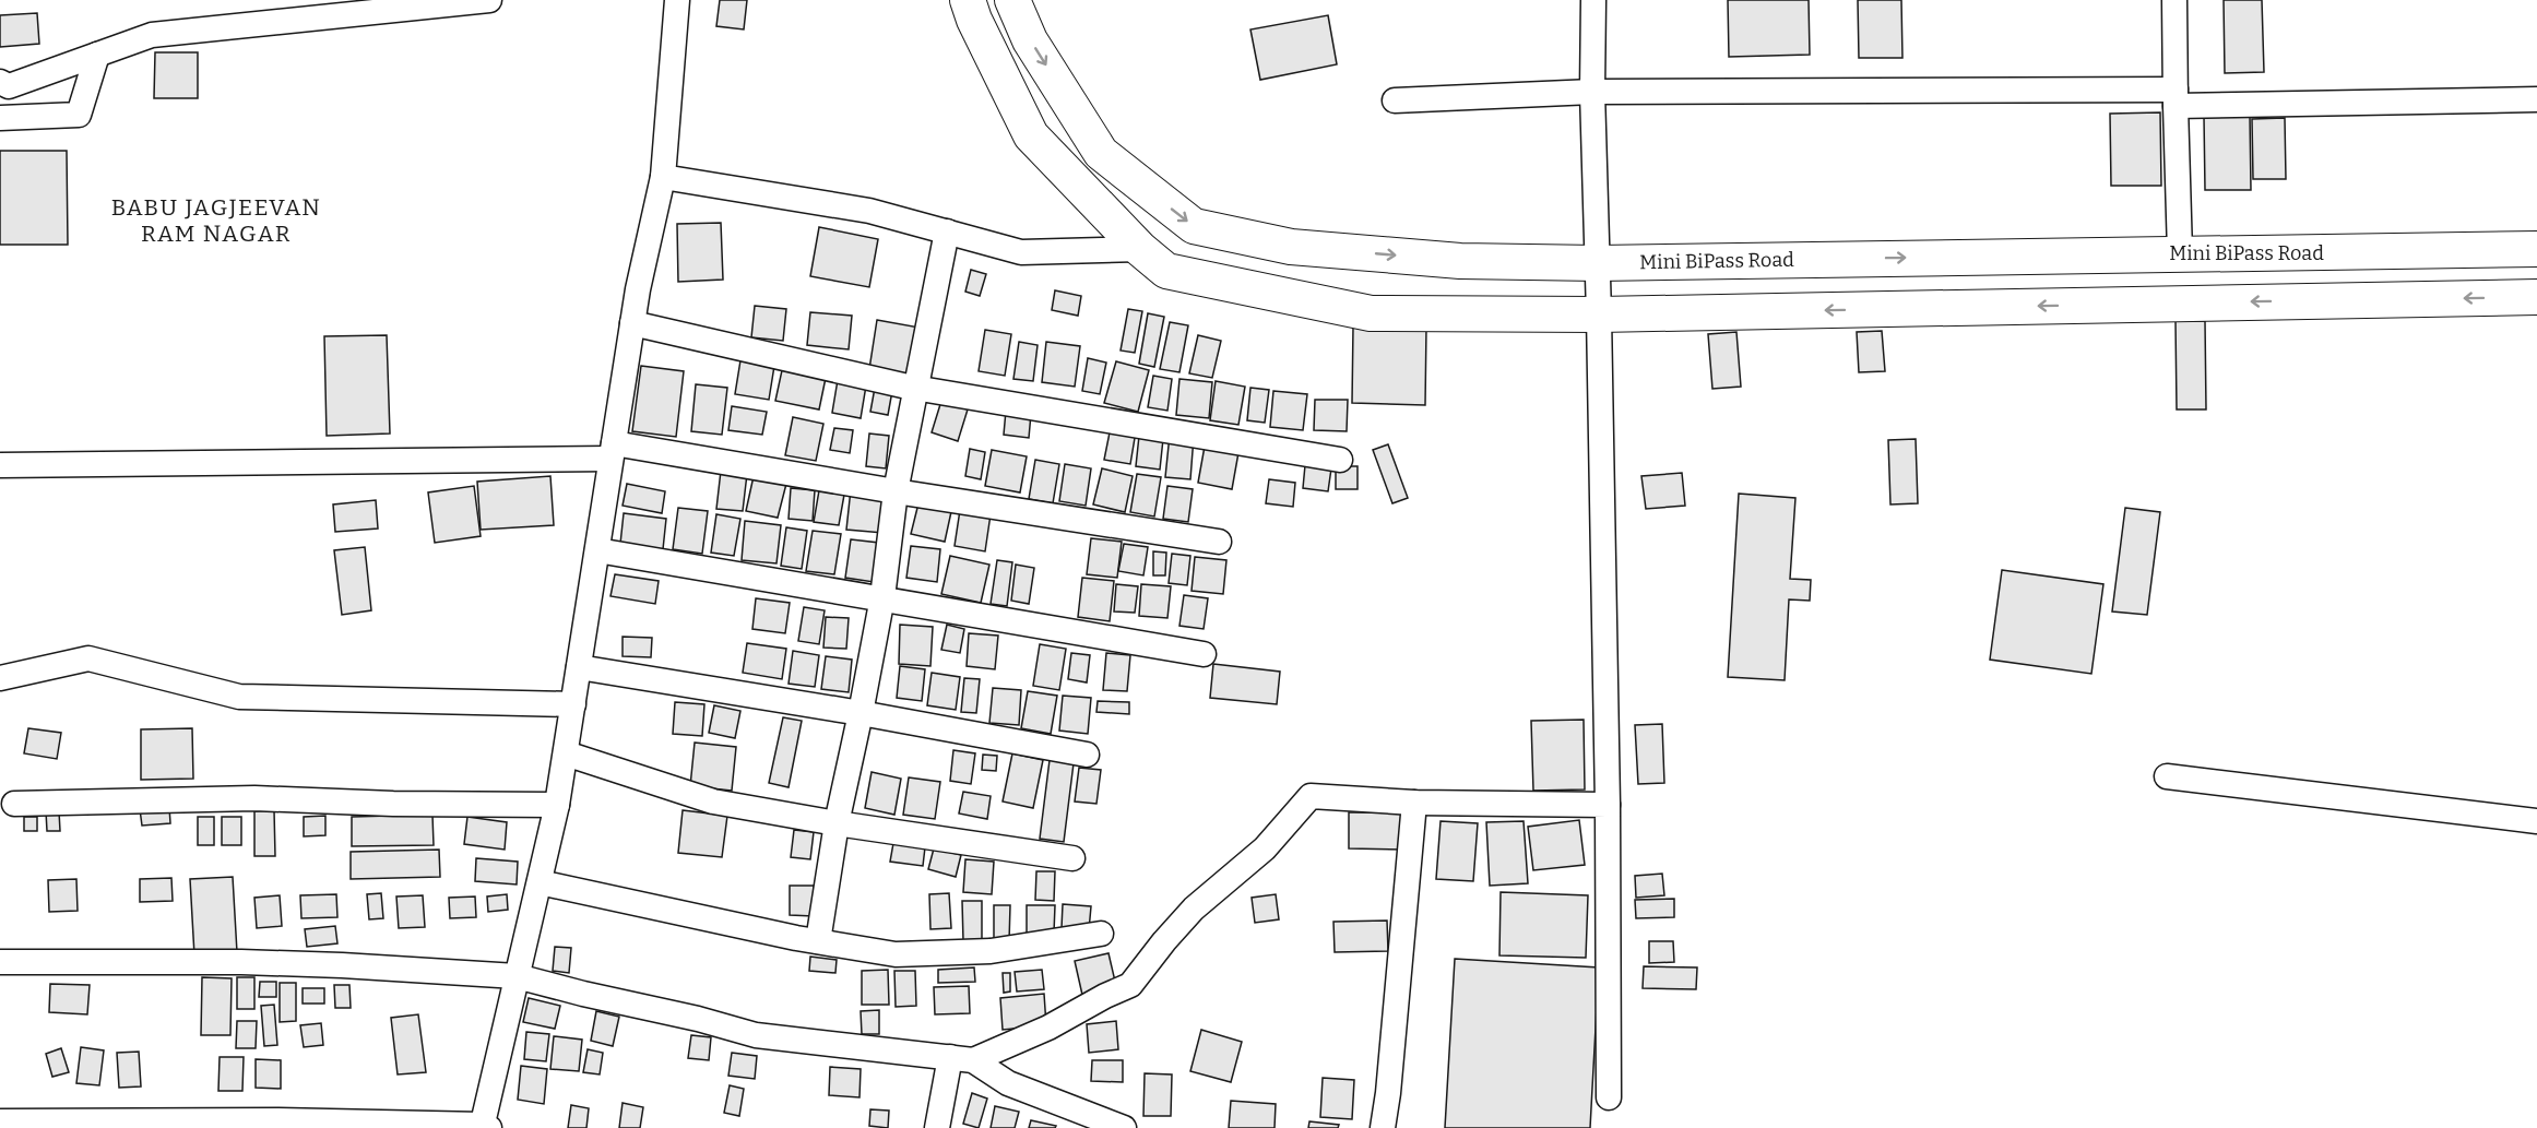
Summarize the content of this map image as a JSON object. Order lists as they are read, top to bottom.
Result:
{
  "streets": {
    "street": ["Mini BiPass Road"]
  },
  "districts": ["BABU JAGJEEVAN RAM NAGAR"]
}
